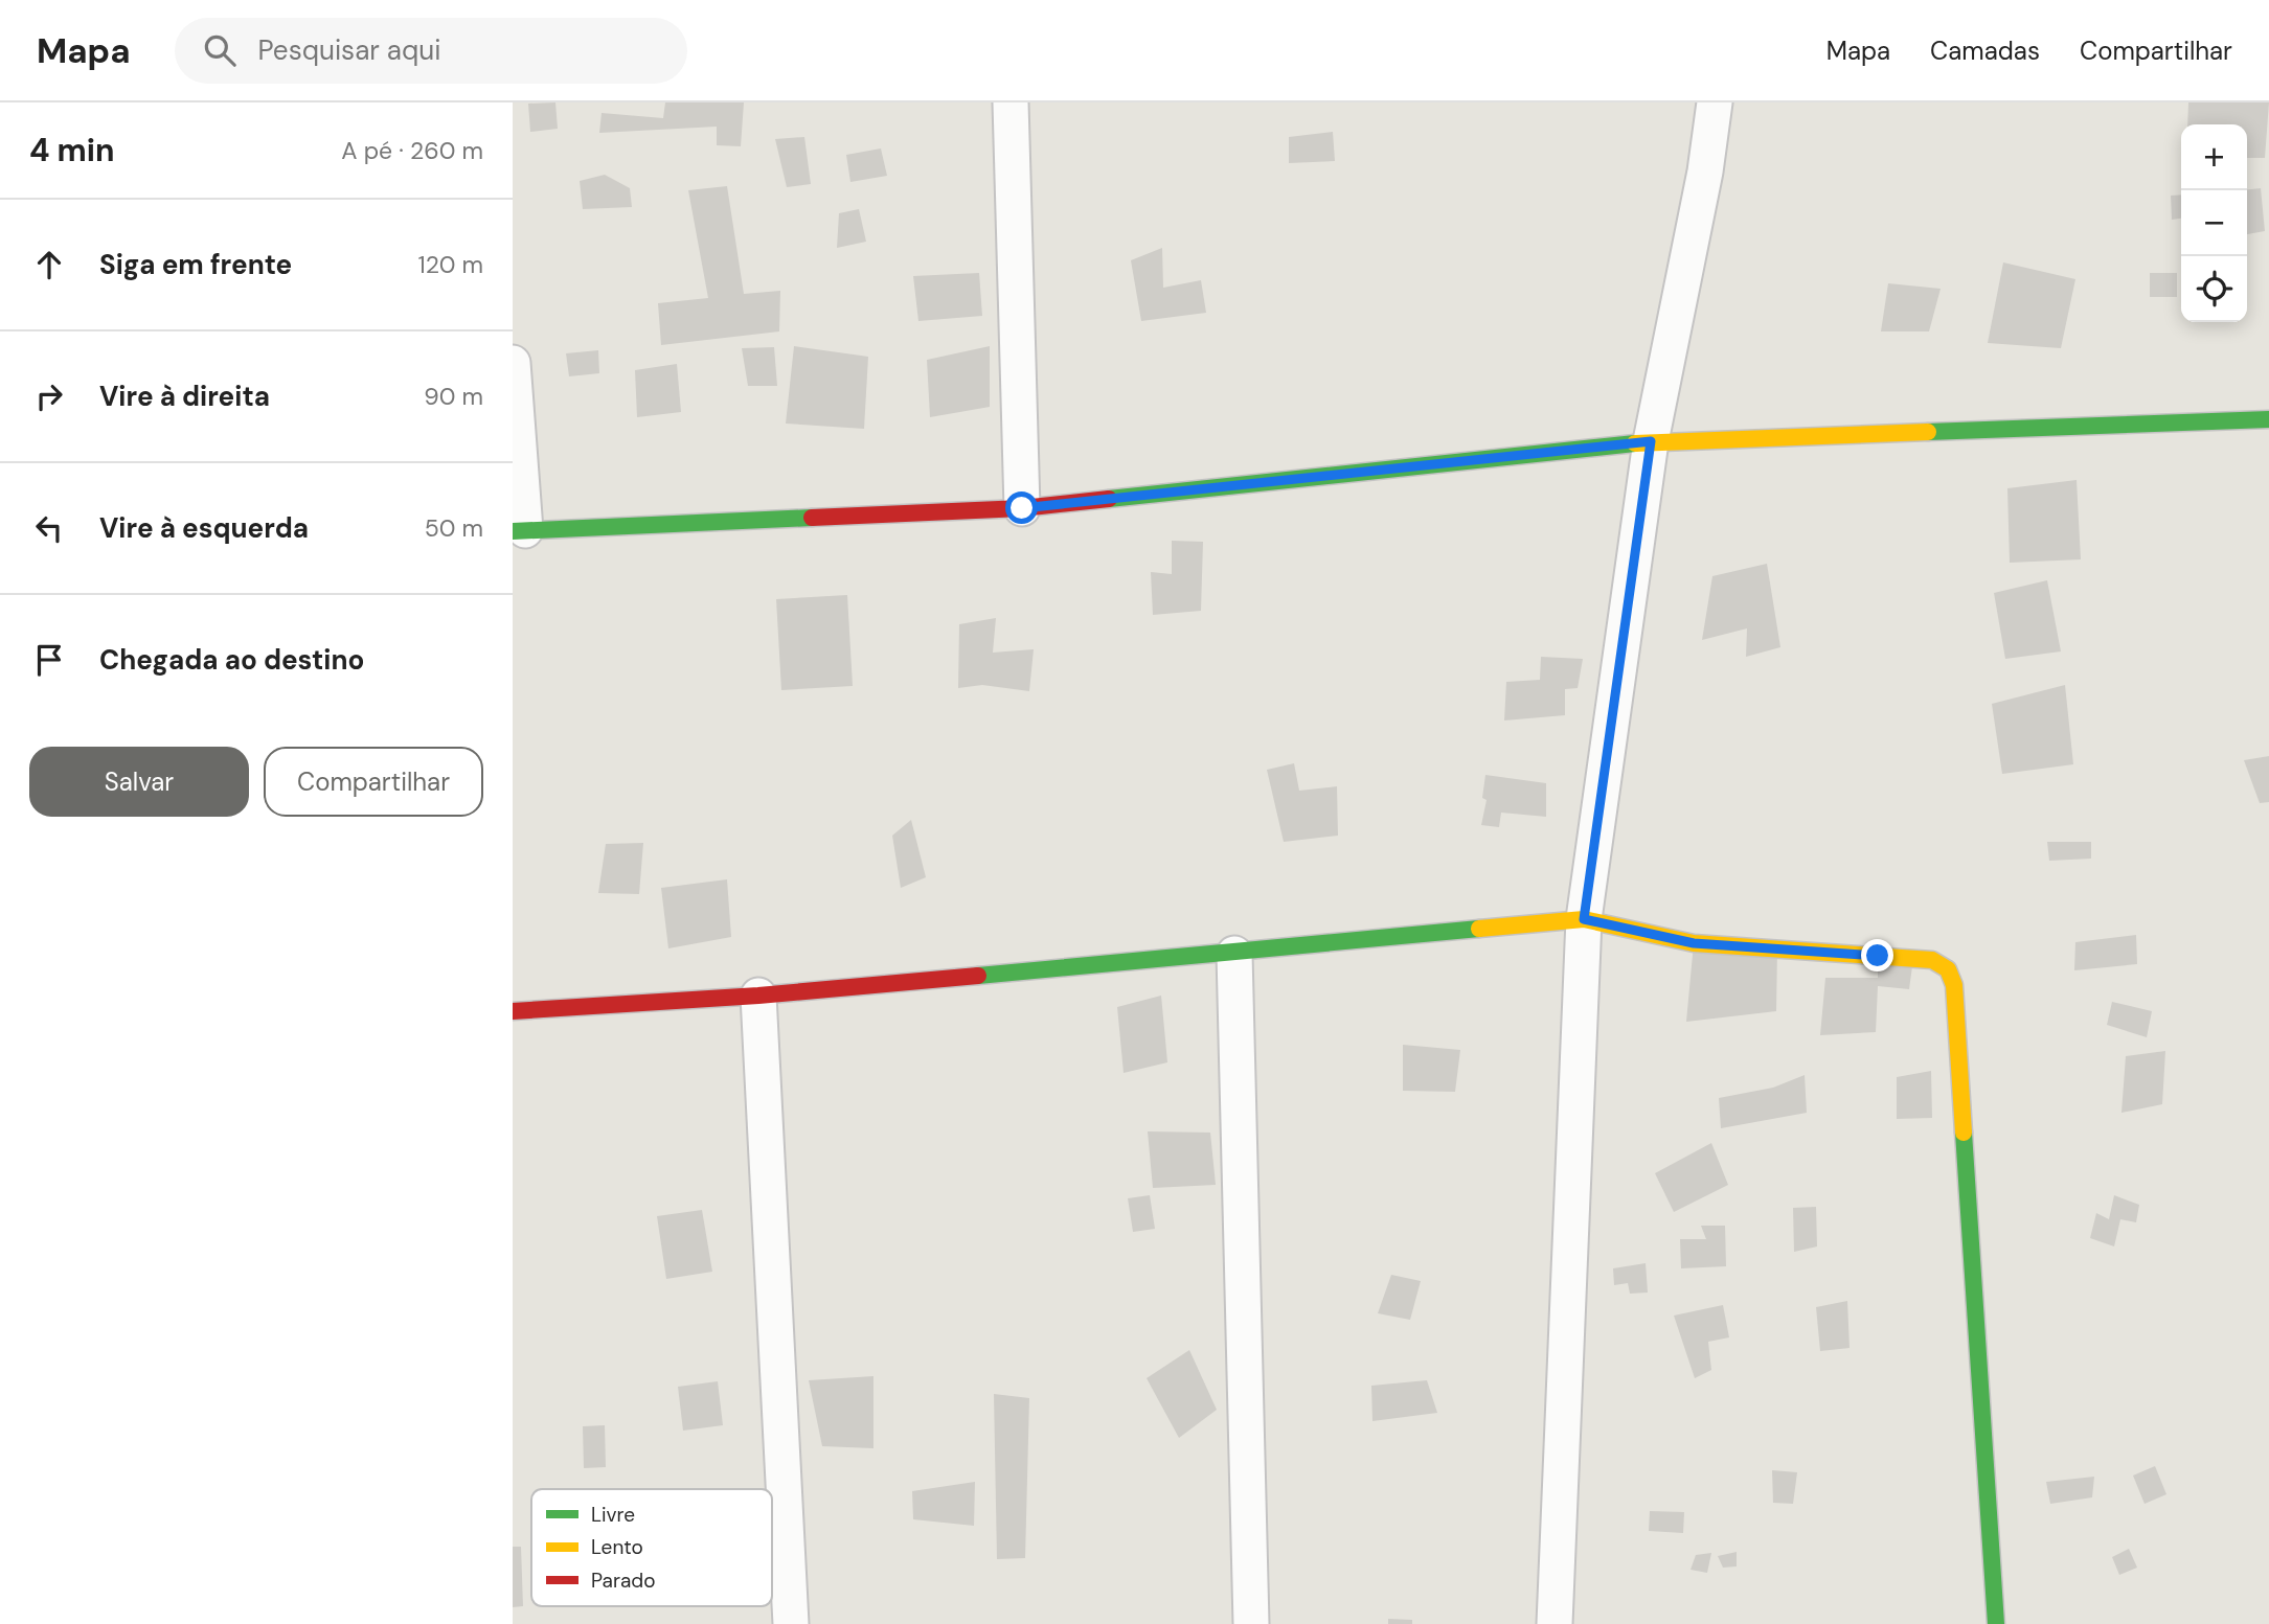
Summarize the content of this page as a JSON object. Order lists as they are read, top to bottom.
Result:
{
  "legend": ["Livre", "Lento", "Parado"],
  "page": {
    "header": "Mapa",
    "search": "Pesquisar aqui",
    "nav": ["Mapa", "Camadas", "Compartilhar"],
    "heading": ["4 min", "A pé · 260 m"],
    "map_buttons": ["+", "−"],
    "list": [
      ["Siga em frente", "120 m"],
      ["Vire à direita", "90 m"],
      ["Vire à esquerda", "50 m"],
      "Chegada ao destino"
    ],
    "buttons": ["Salvar", "Compartilhar"]
  }
}
